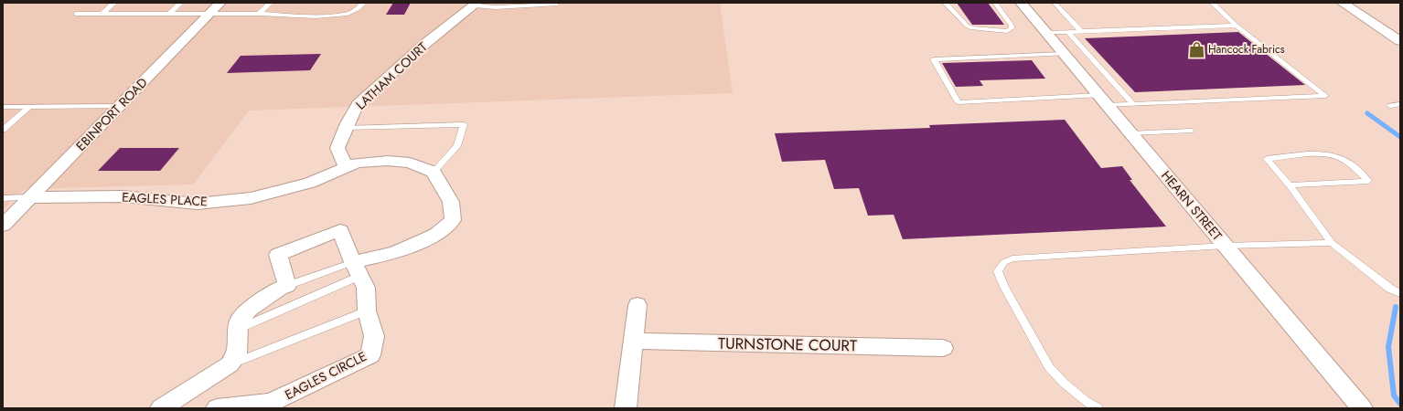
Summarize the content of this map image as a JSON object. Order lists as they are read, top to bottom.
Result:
{
  "streets": {
    "street": [
      "LATHAM COURT",
      "EBINPORT ROAD",
      "EAGLES PLACE",
      "HEARN STREET",
      "TURNSTONE COURT",
      "EAGLES CIRCLE"
    ]
  },
  "crossings": [
    ["LATHAM COURT", "EAGLES PLACE"],
    ["EBINPORT ROAD", "EAGLES PLACE"]
  ],
  "places": {
    "shop": ["Hancock Fabrics"]
  }
}
